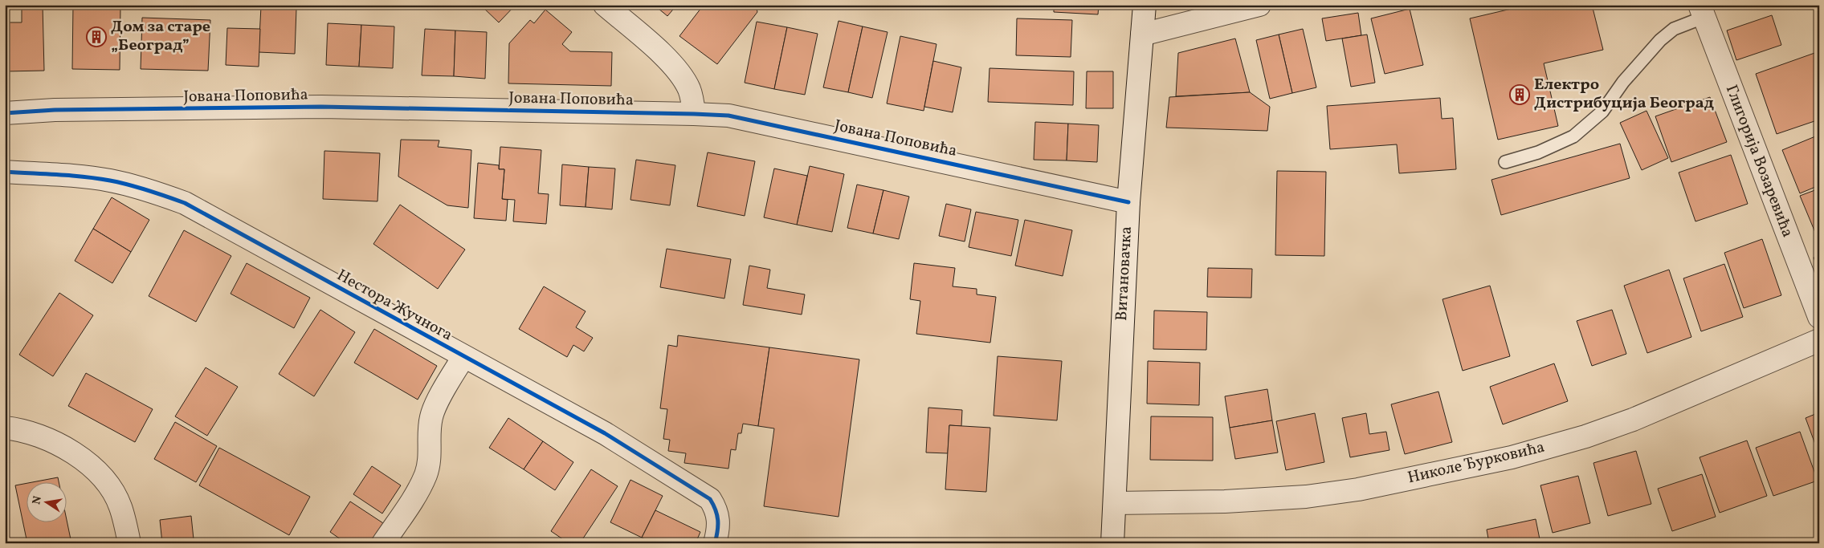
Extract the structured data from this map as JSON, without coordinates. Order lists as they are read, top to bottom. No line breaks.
{"streets":{"street":["Јована Поповића","Глигорија Возаревића","Витановачка","Нестора Жучнога","Николе Ђурковића"]},"crossings":[["Јована Поповића","Витановачка"],["Витановачка","Николе Ђурковића"]],"places":{"building":["Дом за старе „Београд”","Електро Дистрибуција Београд"]},"north":"left"}
